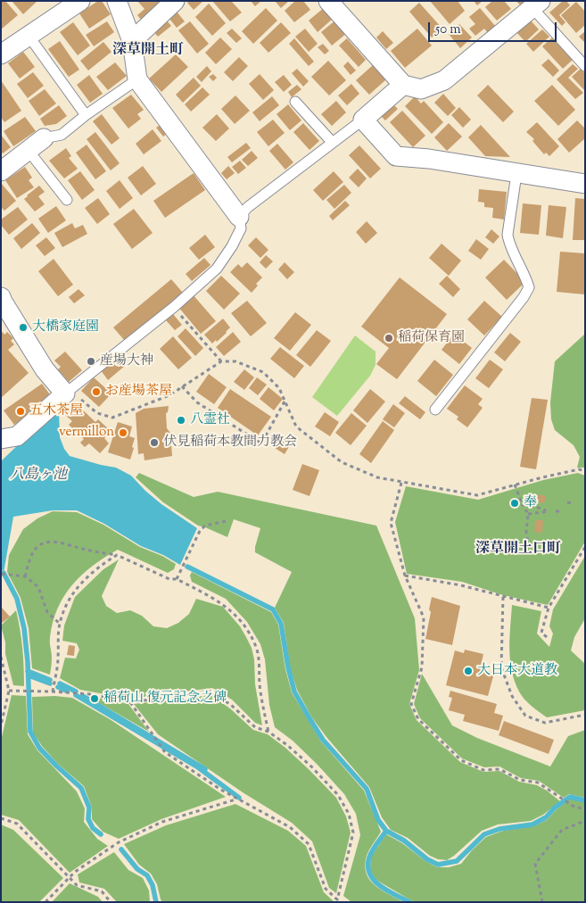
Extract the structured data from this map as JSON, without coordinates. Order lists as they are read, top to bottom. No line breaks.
{"districts":["深草開土町","深草開土口町"],"water":["八島ヶ池"],"places":["大橋家庭園","稲荷保育園","産場大神","お産場茶屋","五木茶屋","八霊社","vermillon","伏見稲荷本教間力教会","奉","大日本大道教","稲荷山 復元記念之碑"],"scale_bar":"50 m"}
